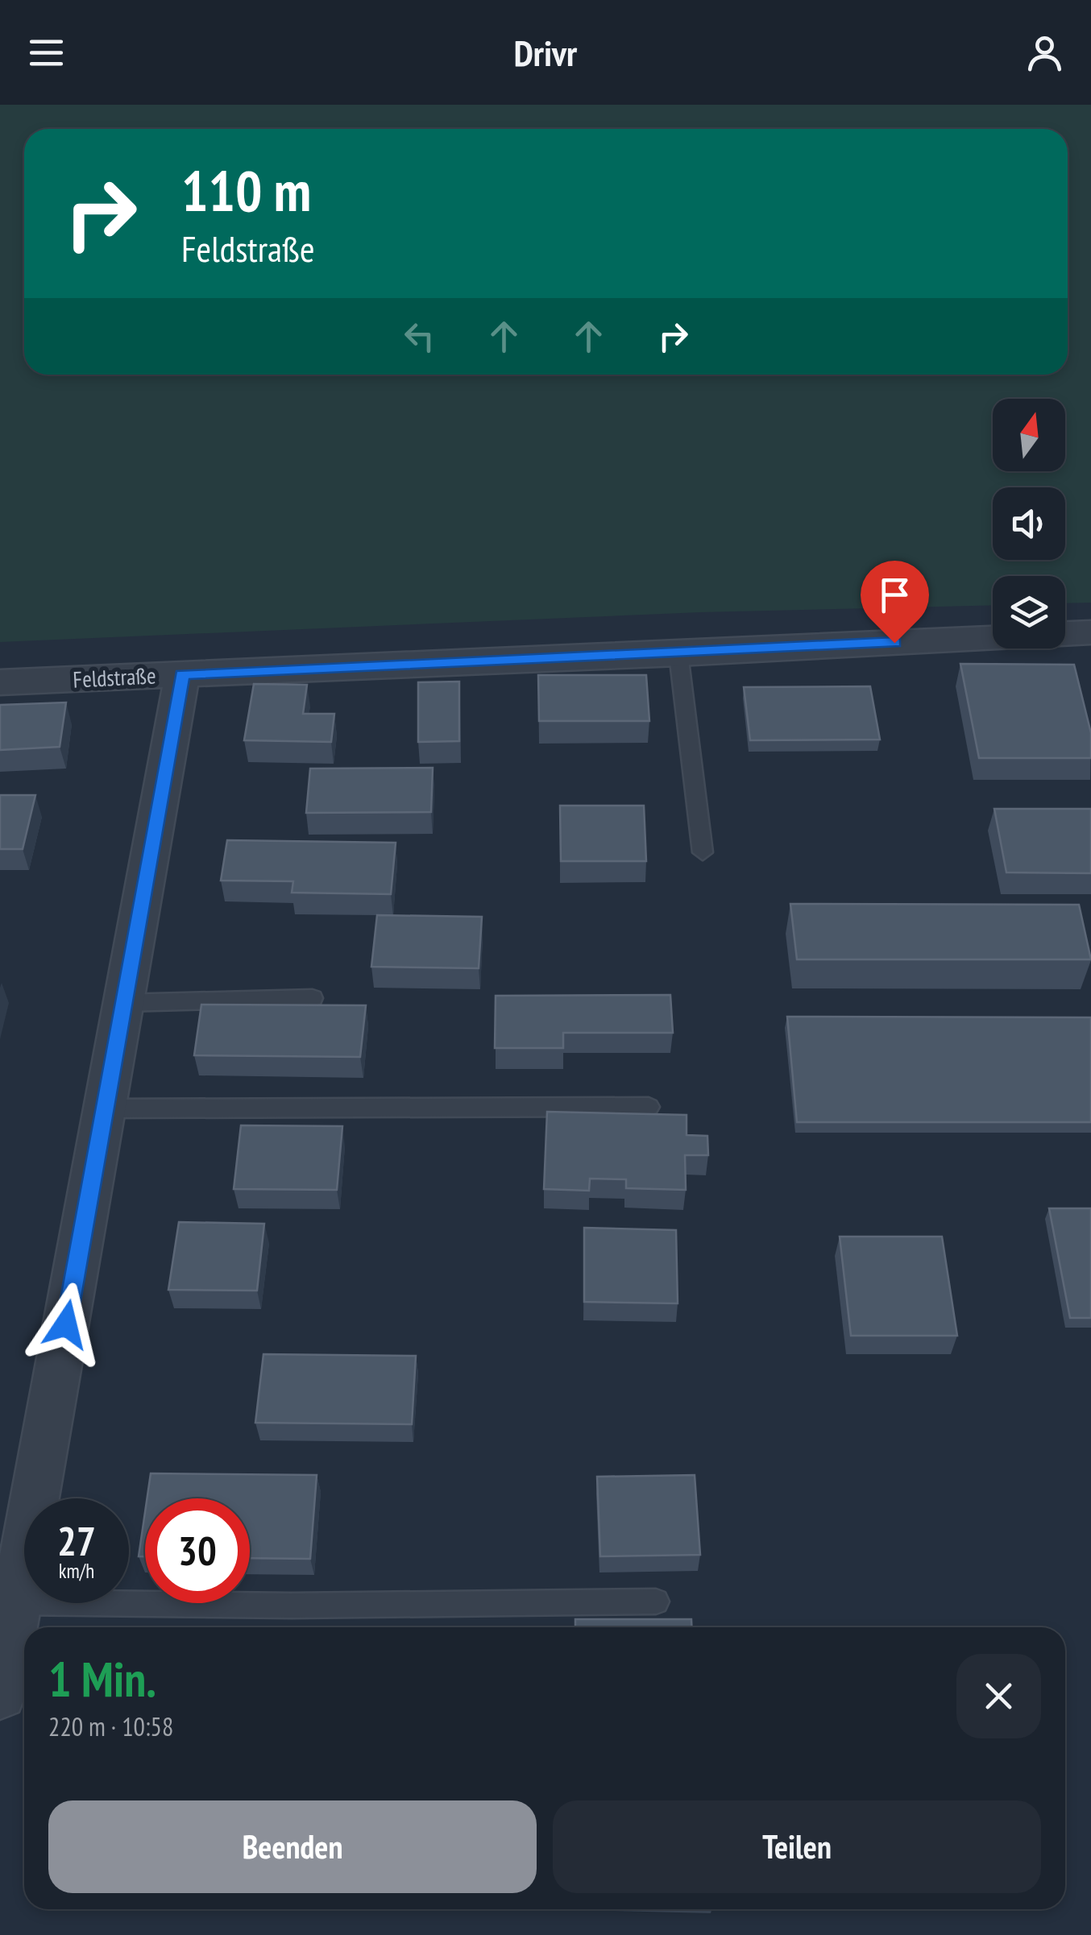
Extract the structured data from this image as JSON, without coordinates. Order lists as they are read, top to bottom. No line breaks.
{"streets":{"street":["Feldstraße"]},"north":"top","page":{"header":"Drivr","turn":["110 m","Feldstraße"],"speed":"27 km/h","limit":"30","heading":["1 Min.","220 m · 10:58"],"buttons":["Beenden","Teilen"]}}
